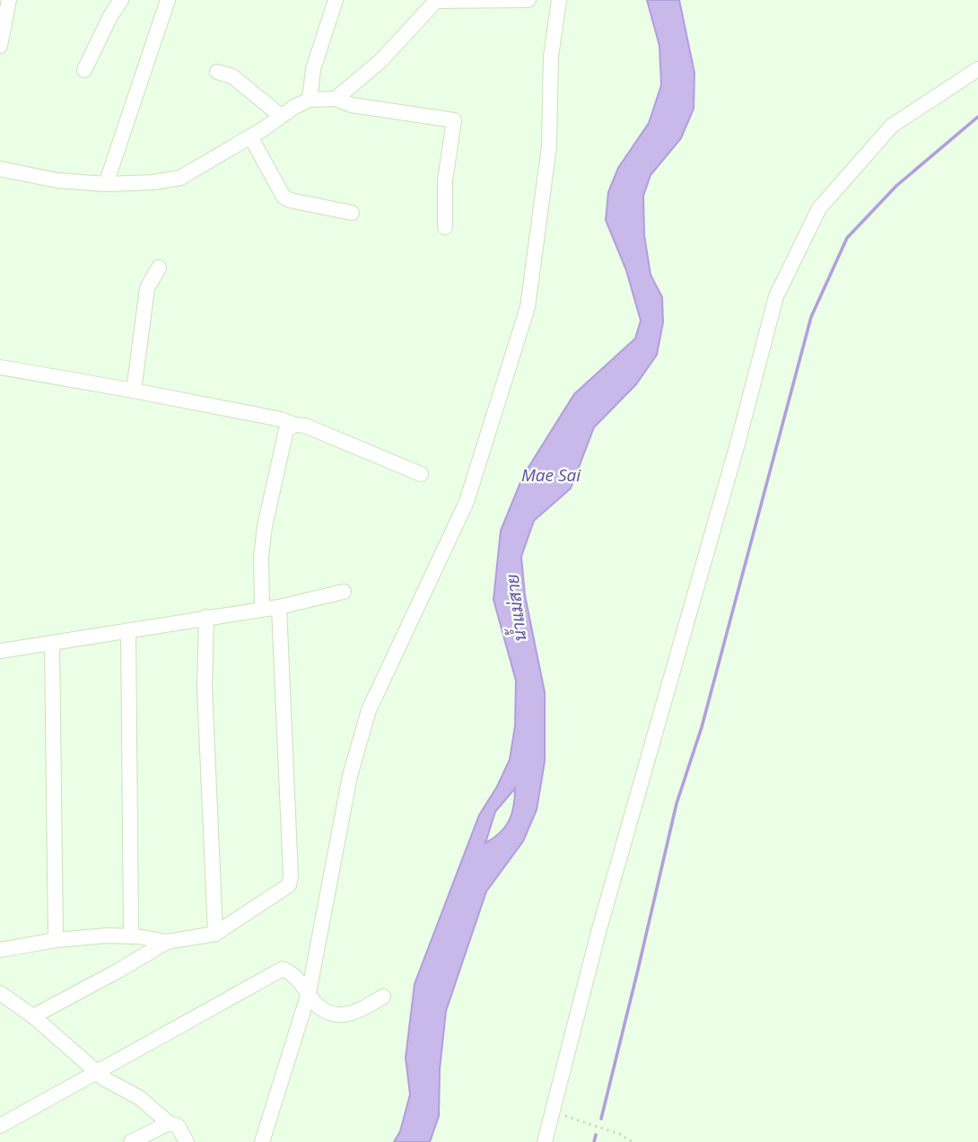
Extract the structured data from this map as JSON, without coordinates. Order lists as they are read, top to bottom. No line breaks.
{"water":["Mae Sai","น้ำแม่สาย"]}
